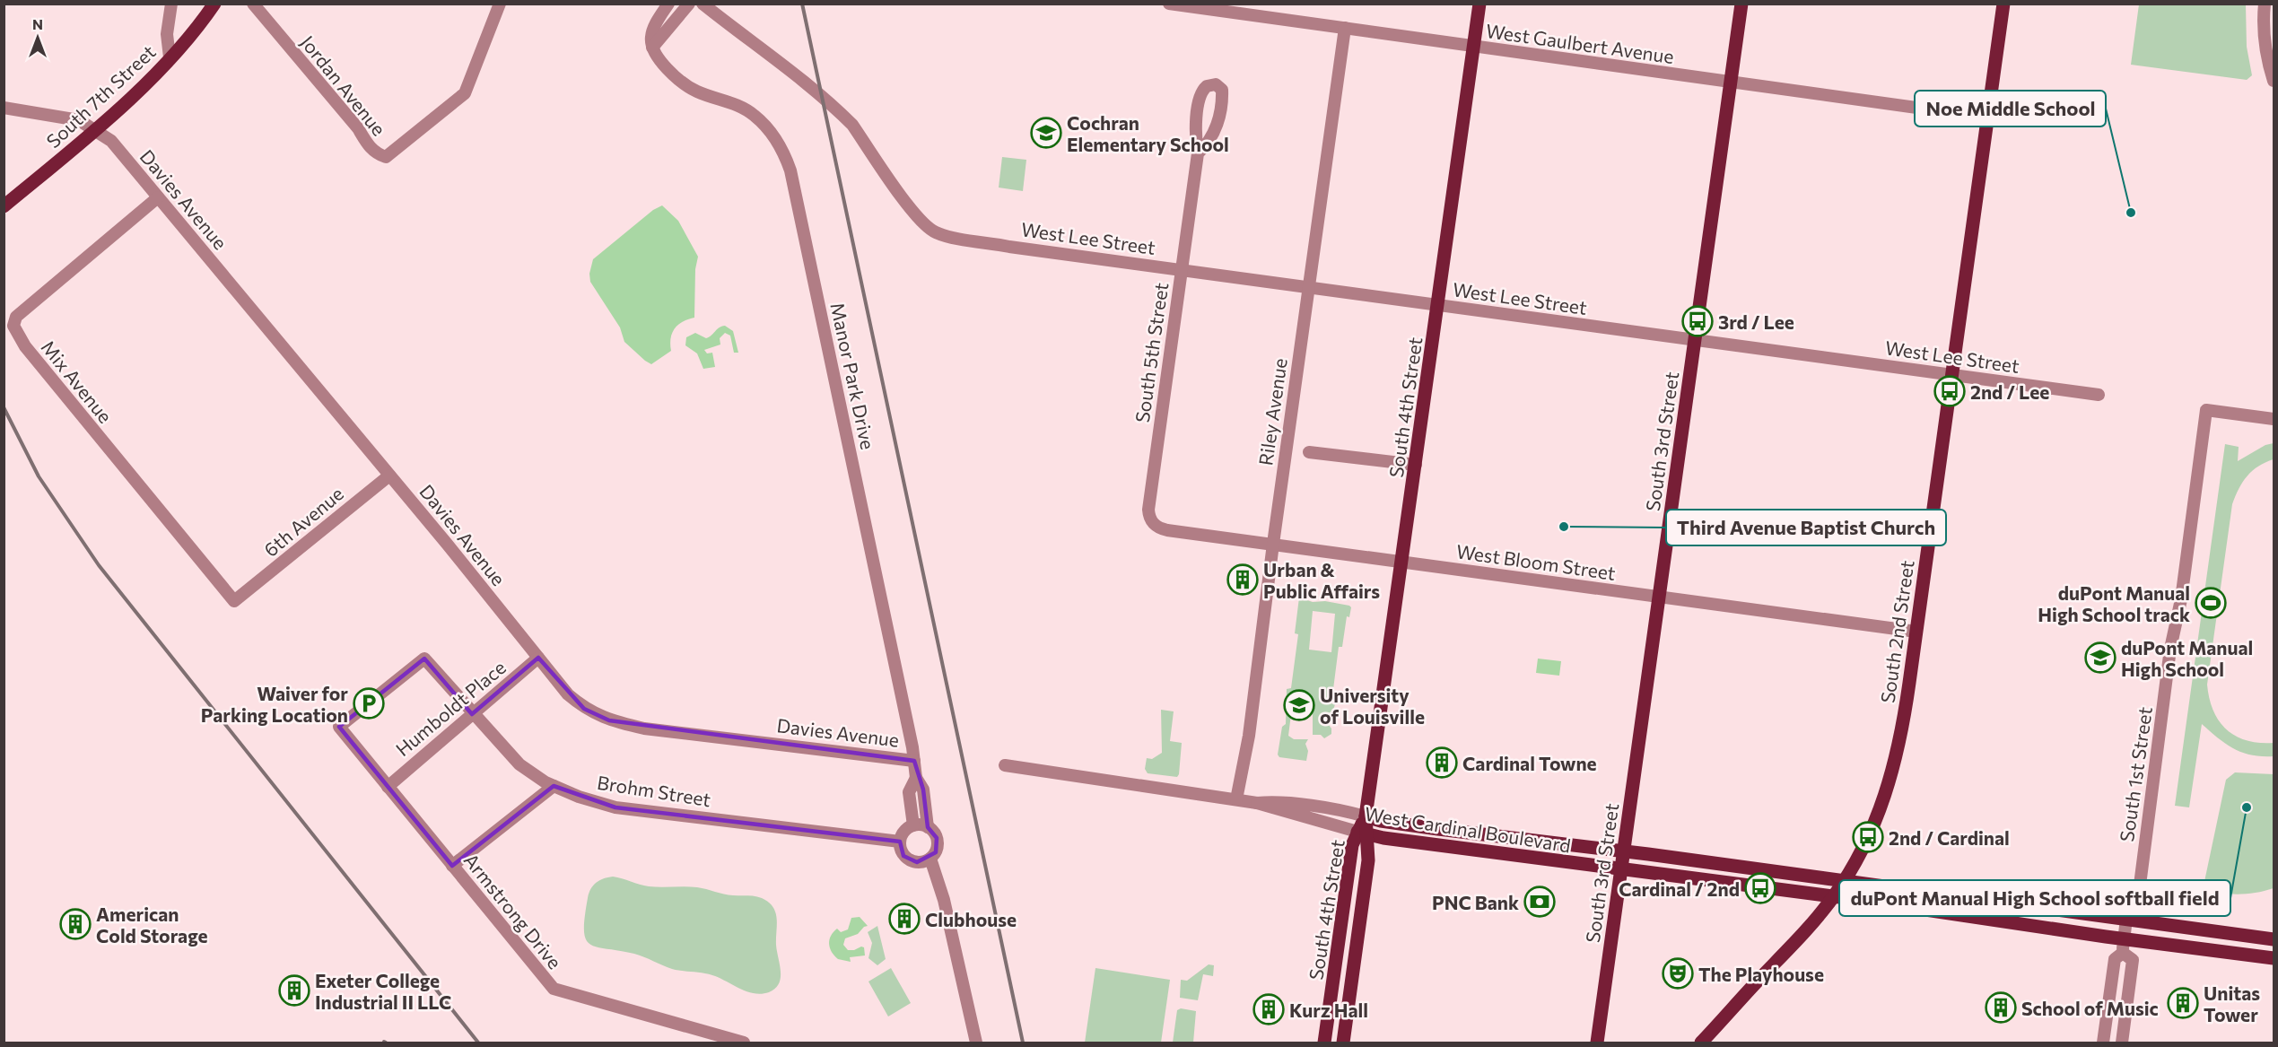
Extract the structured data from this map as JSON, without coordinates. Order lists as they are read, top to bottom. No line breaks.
{"streets":{"main road":["South 7th Street","South 4th Street","South 3rd Street","South 2nd Street","West Cardinal Boulevard"],"street":["West Gaulbert Avenue","Jordan Avenue","Davies Avenue","West Lee Street","South 5th Street","Manor Park Drive","Mix Avenue","Riley Avenue","6th Avenue","West Bloom Street","Humboldt Place","South 1st Street","Brohm Street","Armstrong Drive"]},"crossings":[["West Gaulbert Avenue","South 4th Street"],["West Gaulbert Avenue","Riley Avenue"],["West Gaulbert Avenue","South 3rd Street"],["West Gaulbert Avenue","South 2nd Street"],["South 7th Street","Davies Avenue"],["Davies Avenue","Manor Park Drive"],["Davies Avenue","Mix Avenue"],["Davies Avenue","6th Avenue"],["Davies Avenue","Humboldt Place"],["West Lee Street","South 5th Street"],["West Lee Street","South 4th Street"],["West Lee Street","Riley Avenue"],["West Lee Street","South 3rd Street"],["West Lee Street","South 2nd Street"],["South 5th Street","West Bloom Street"],["Manor Park Drive","Brohm Street"],["Mix Avenue","6th Avenue"],["South 4th Street","West Bloom Street"],["South 4th Street","West Cardinal Boulevard"],["Riley Avenue","West Bloom Street"],["Riley Avenue","West Cardinal Boulevard"],["South 3rd Street","West Bloom Street"],["South 3rd Street","West Cardinal Boulevard"],["West Bloom Street","South 2nd Street"],["South 2nd Street","West Cardinal Boulevard"],["Humboldt Place","Brohm Street"],["Humboldt Place","Armstrong Drive"],["South 1st Street","West Cardinal Boulevard"],["Brohm Street","Armstrong Drive"]],"places":{"school or university":["Cochran Elementary School","duPont Manual High School","University of Louisville"],"other":["Noe Middle School","Third Avenue Baptist Church","duPont Manual High School softball field"],"bus stop":["3rd / Lee","2nd / Lee","2nd / Cardinal","Cardinal / 2nd"],"building":["Urban & Public Affairs","Cardinal Towne","Clubhouse","American Cold Storage","Exeter College Industrial II LLC","Unitas Tower","School of Music","Kurz Hall"],"sports":["duPont Manual High School track"],"parking":["Waiver for Parking Location"],"bank":["PNC Bank"],"theatre":["The Playhouse"]},"north":"top"}
